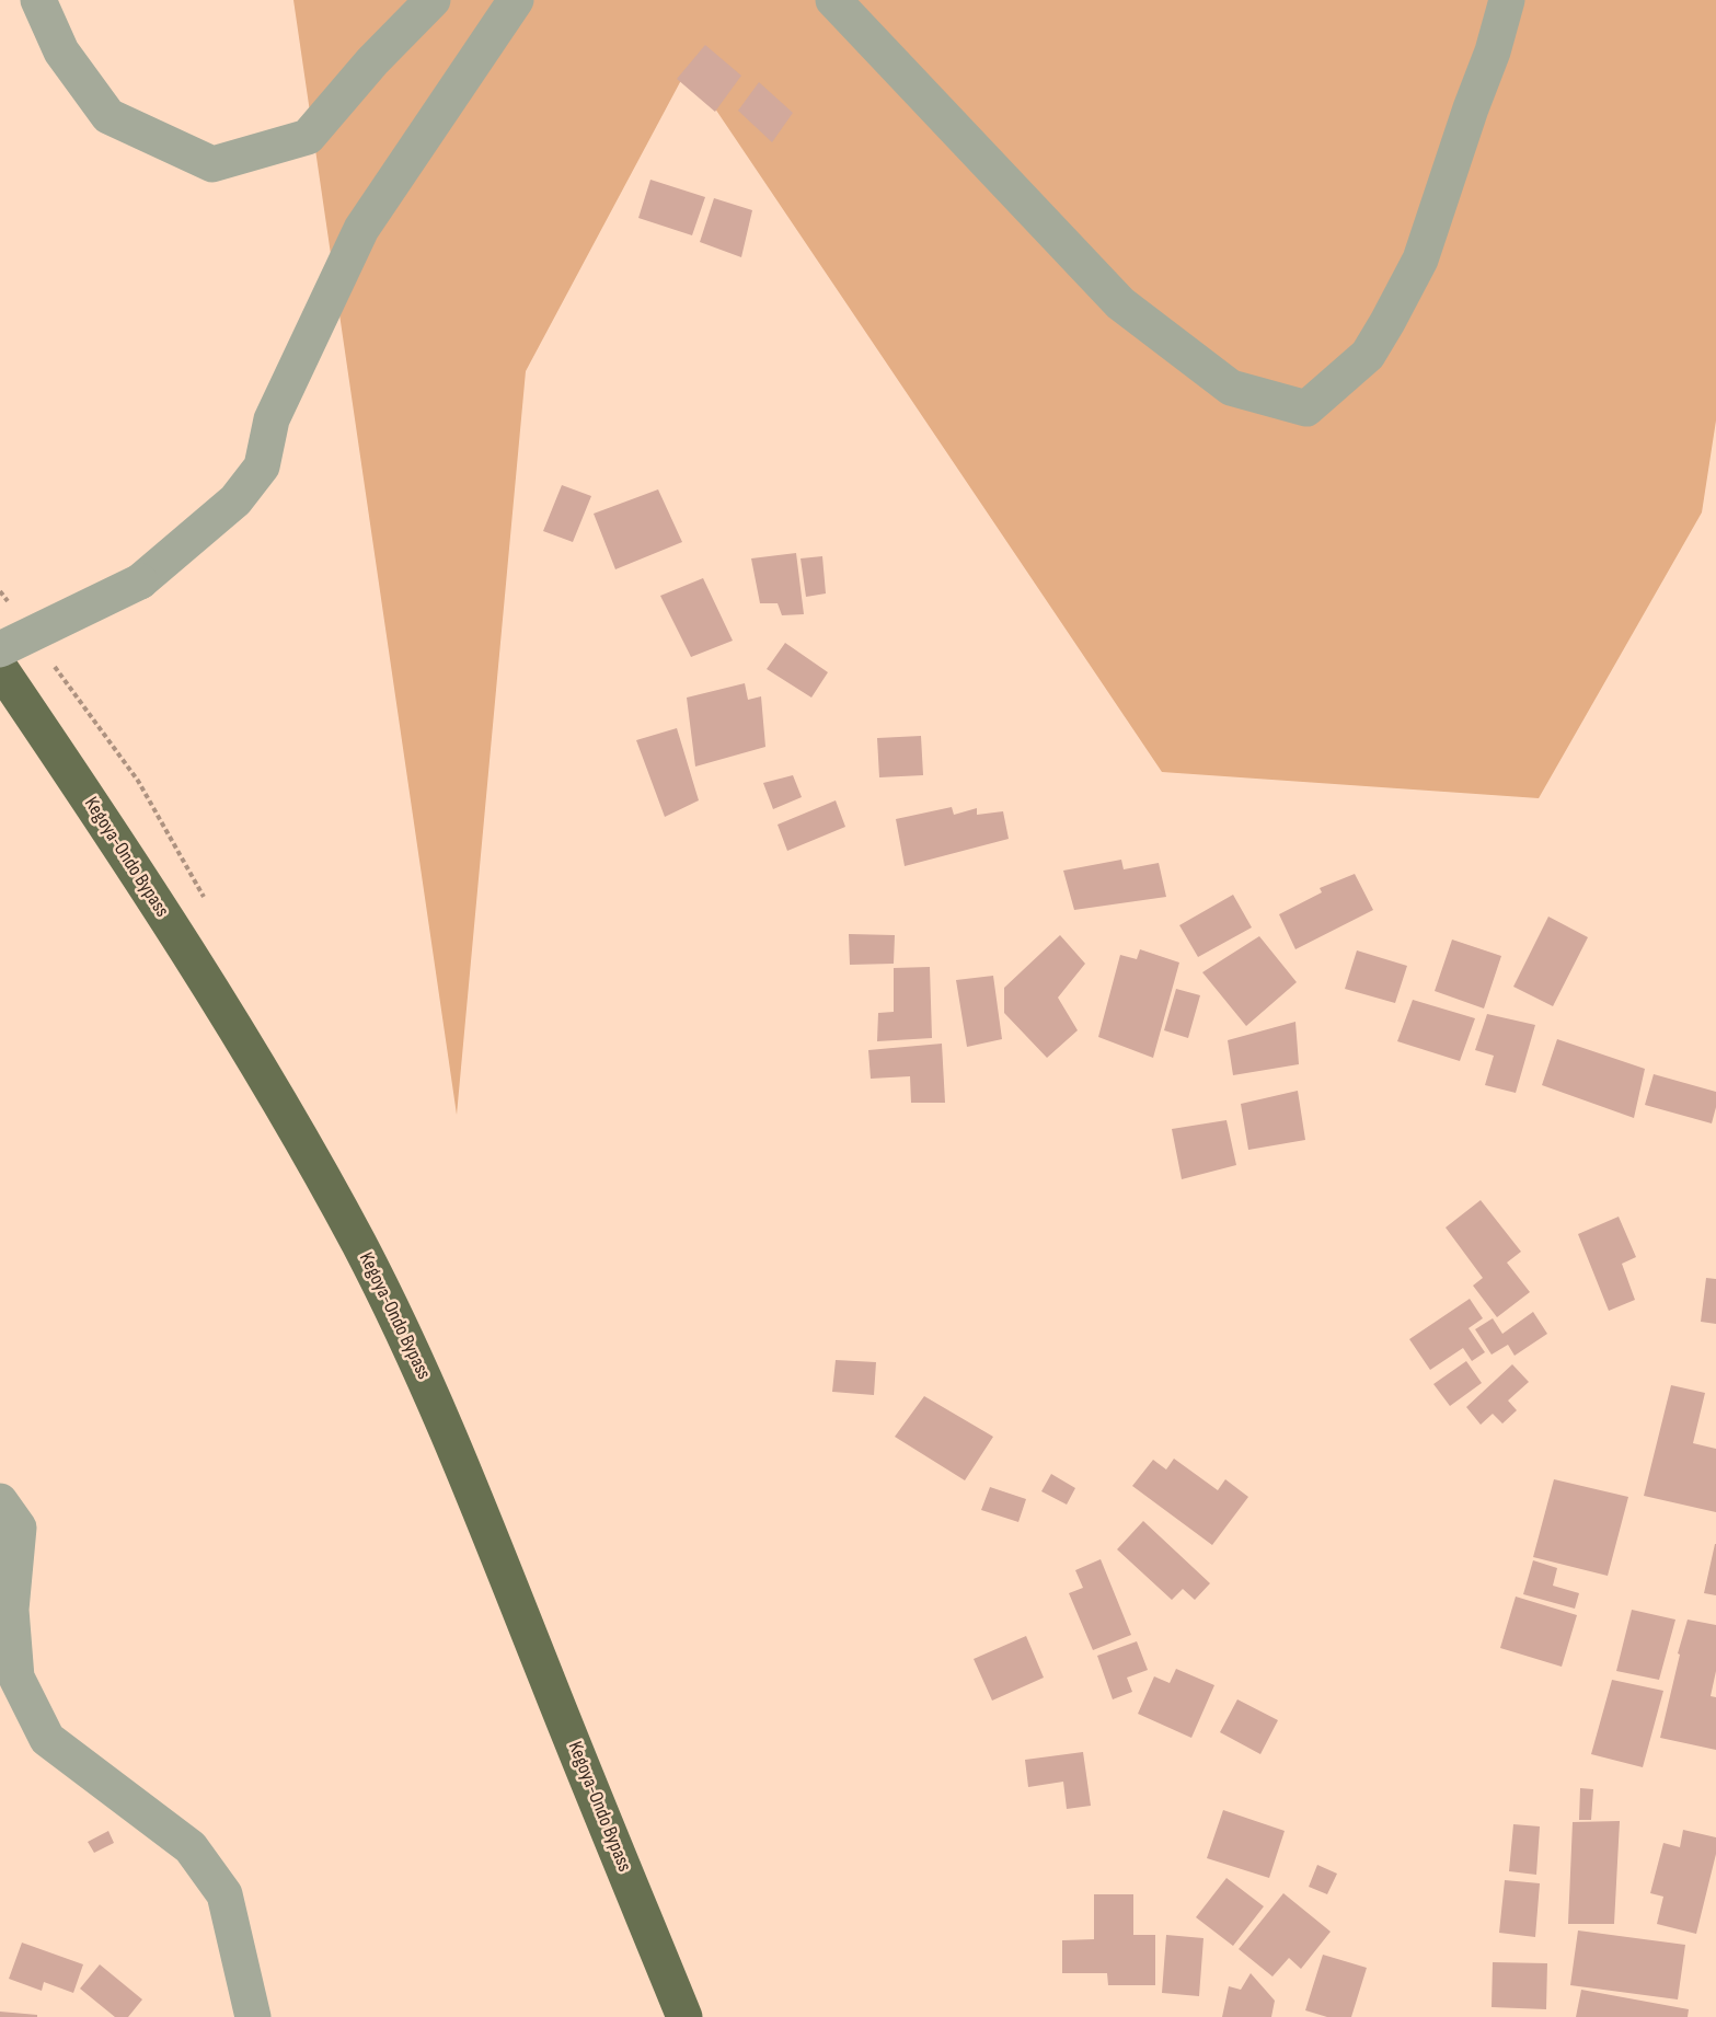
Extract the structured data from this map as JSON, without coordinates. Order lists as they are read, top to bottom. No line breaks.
{"streets":{"highway":["Kegoya-Ondo Bypass"]}}
